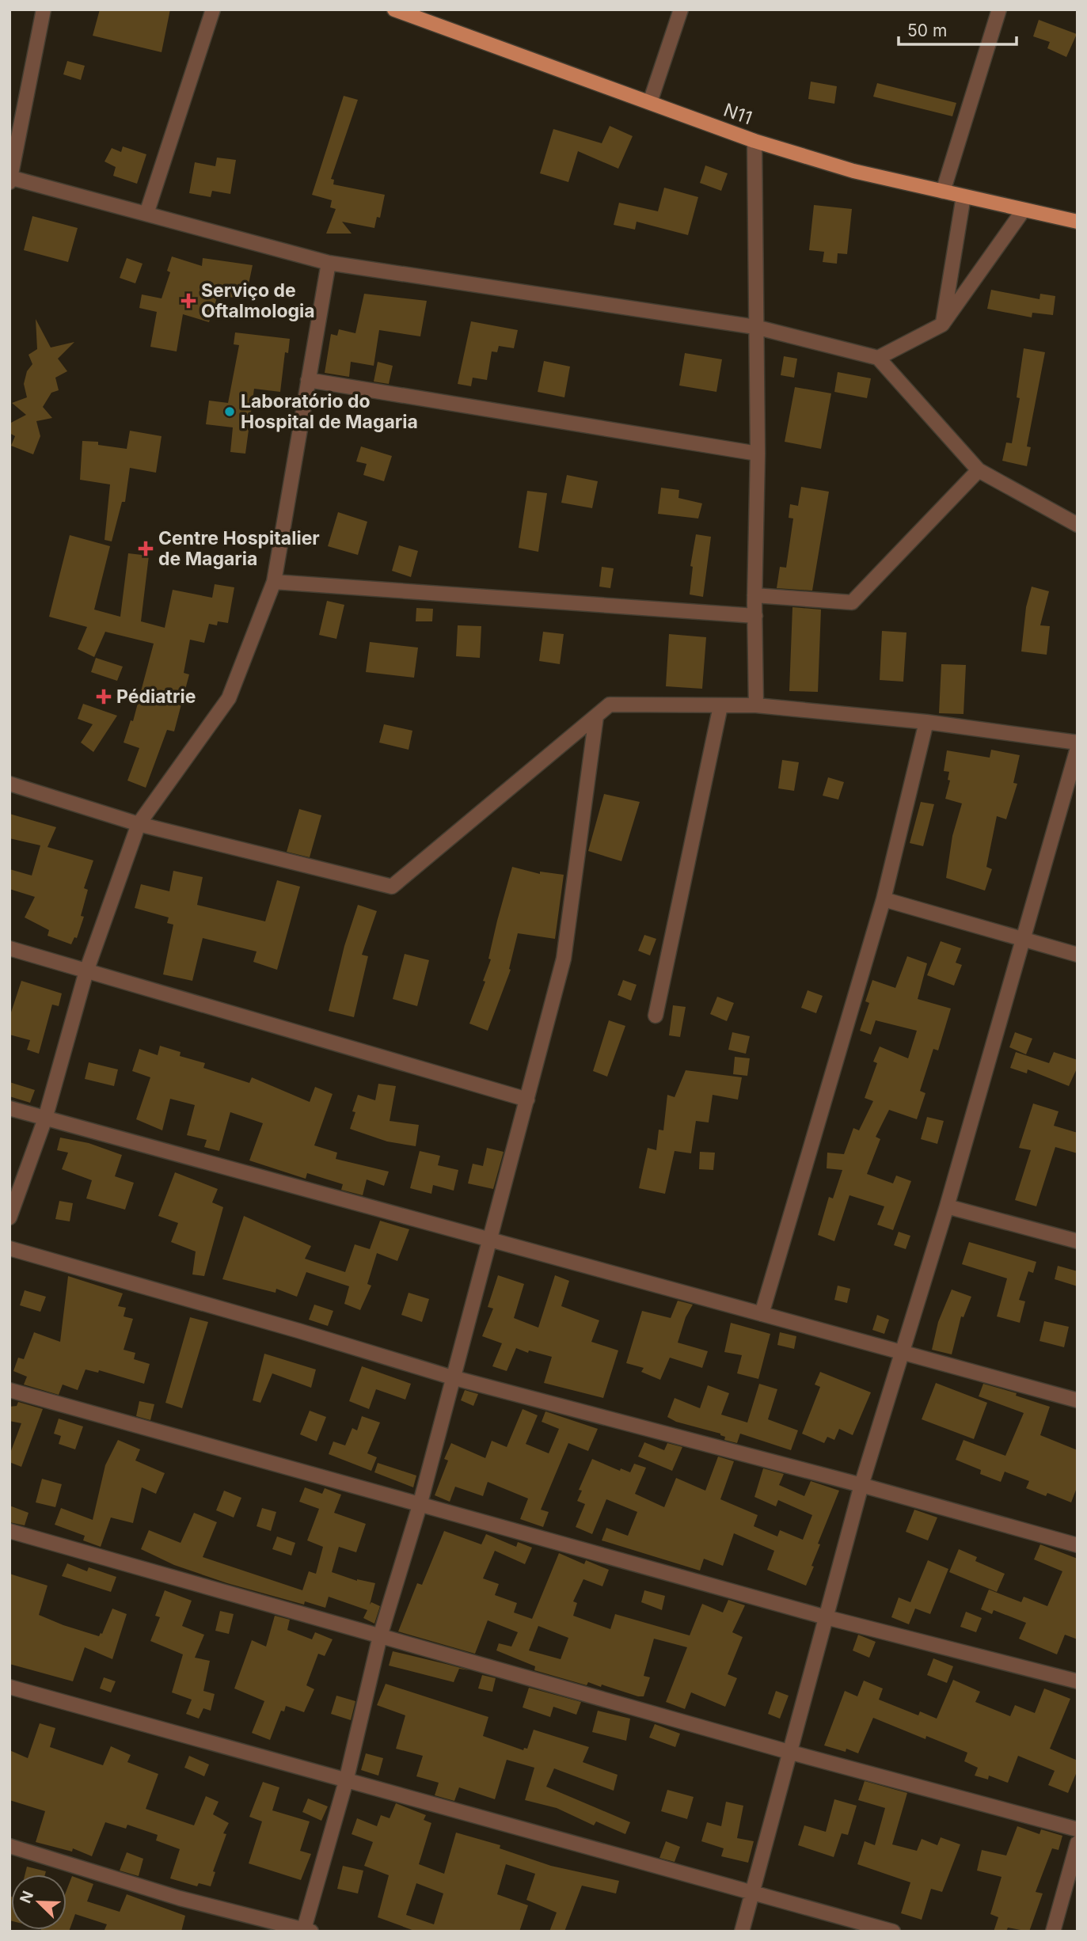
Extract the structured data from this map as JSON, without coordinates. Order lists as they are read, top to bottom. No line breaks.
{"streets":{"main road":["N11"]},"places":{"health":["Serviço de Oftalmologia","Centre Hospitalier de Magaria","Pédiatrie"],"other":["Laboratório do Hospital de Magaria"]},"scale_bar":"50 m","north":"top left"}
